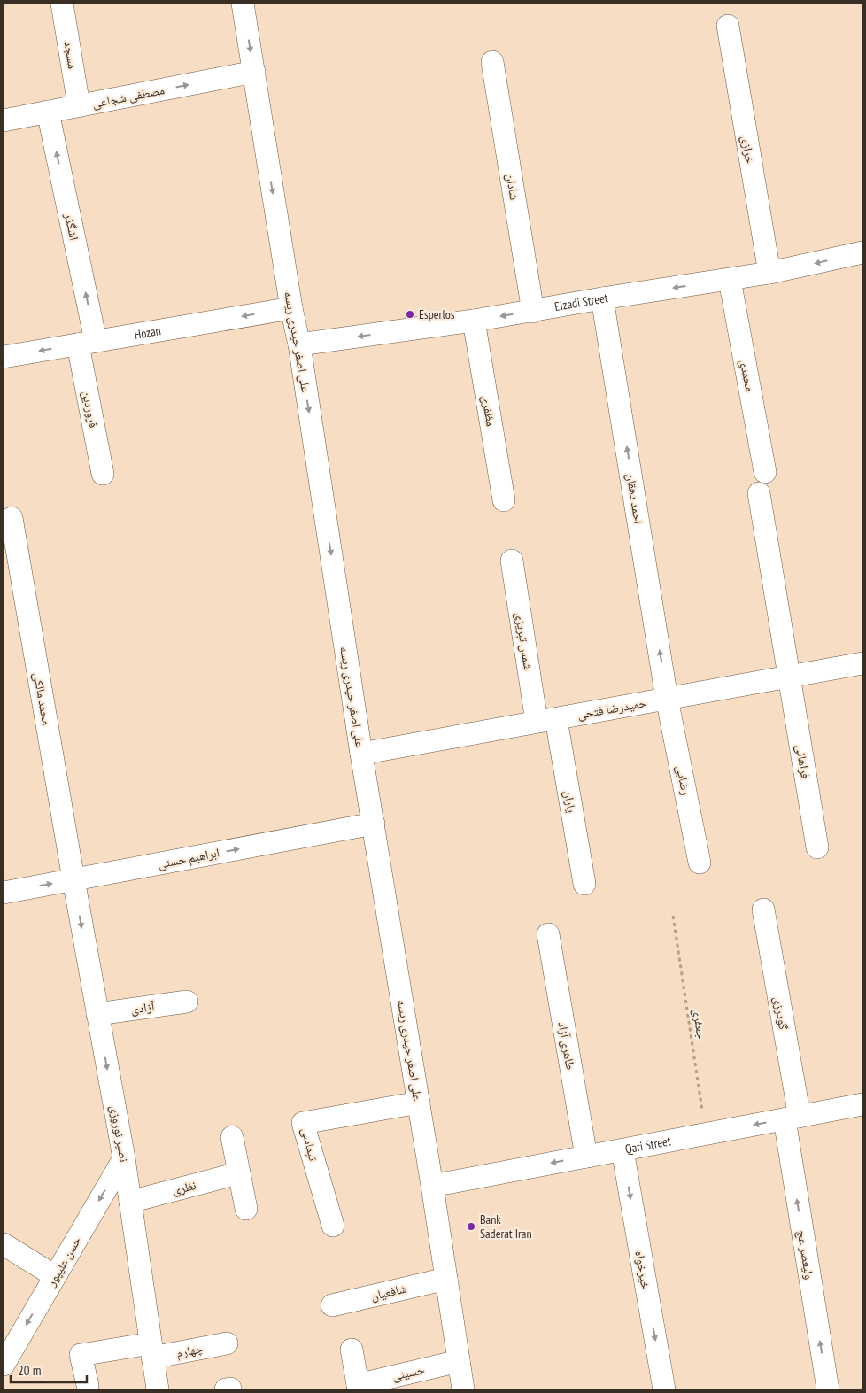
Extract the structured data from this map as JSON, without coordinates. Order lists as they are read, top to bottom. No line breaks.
{"streets":{"street":["مسجد","مصطفی شجاعی","خرازی","شادان","اشگذر","Eizadi Street","Hozan","علی اصغر حیدری ریسه","محمدی","فروردین","مظفری","احمد دهقان","شمس تبریزی","محمد مالکی","حمیدرضا فتحی","فراهانی","رضایی","یاران","ابراهیم حسنی","آزادی","گودرزی","طاهری آزاد","نصیر نوروزی","تیماسی","Qari Street","نظری","ولیعصر عج","حسن علیپور","خیرخواه","شافعیان","چهارم","حسینی"],"path":["جعفری"]},"crossings":[["مسجد","مصطفی شجاعی"],["مصطفی شجاعی","اشگذر"],["مصطفی شجاعی","علی اصغر حیدری ریسه"],["خرازی","Eizadi Street"],["شادان","Eizadi Street"],["اشگذر","Hozan"],["اشگذر","فروردین"],["Eizadi Street","علی اصغر حیدری ریسه"],["Eizadi Street","محمدی"],["Eizadi Street","مظفری"],["Eizadi Street","احمد دهقان"],["Hozan","علی اصغر حیدری ریسه"],["Hozan","فروردین"],["علی اصغر حیدری ریسه","حمیدرضا فتحی"],["علی اصغر حیدری ریسه","ابراهیم حسنی"],["علی اصغر حیدری ریسه","تیماسی"],["علی اصغر حیدری ریسه","Qari Street"],["علی اصغر حیدری ریسه","شافعیان"],["علی اصغر حیدری ریسه","حسینی"],["احمد دهقان","حمیدرضا فتحی"],["احمد دهقان","رضایی"],["شمس تبریزی","حمیدرضا فتحی"],["شمس تبریزی","یاران"],["محمد مالکی","ابراهیم حسنی"],["محمد مالکی","نصیر نوروزی"],["حمیدرضا فتحی","فراهانی"],["حمیدرضا فتحی","رضایی"],["حمیدرضا فتحی","یاران"],["ابراهیم حسنی","نصیر نوروزی"],["آزادی","نصیر نوروزی"],["گودرزی","Qari Street"],["گودرزی","ولیعصر عج"],["جعفری","Qari Street"],["طاهری آزاد","Qari Street"],["نصیر نوروزی","نظری"],["نصیر نوروزی","حسن علیپور"],["نصیر نوروزی","چهارم"],["Qari Street","ولیعصر عج"],["Qari Street","خیرخواه"]],"one_way":["مصطفی شجاعی","اشگذر","Eizadi Street","Hozan","علی اصغر حیدری ریسه","ابراهیم حسنی","نصیر نوروزی","Qari Street","ولیعصر عج","حسن علیپور","خیرخواه"],"places":["Esperlos","Bank Saderat Iran"],"scale_bar":"20 m"}
